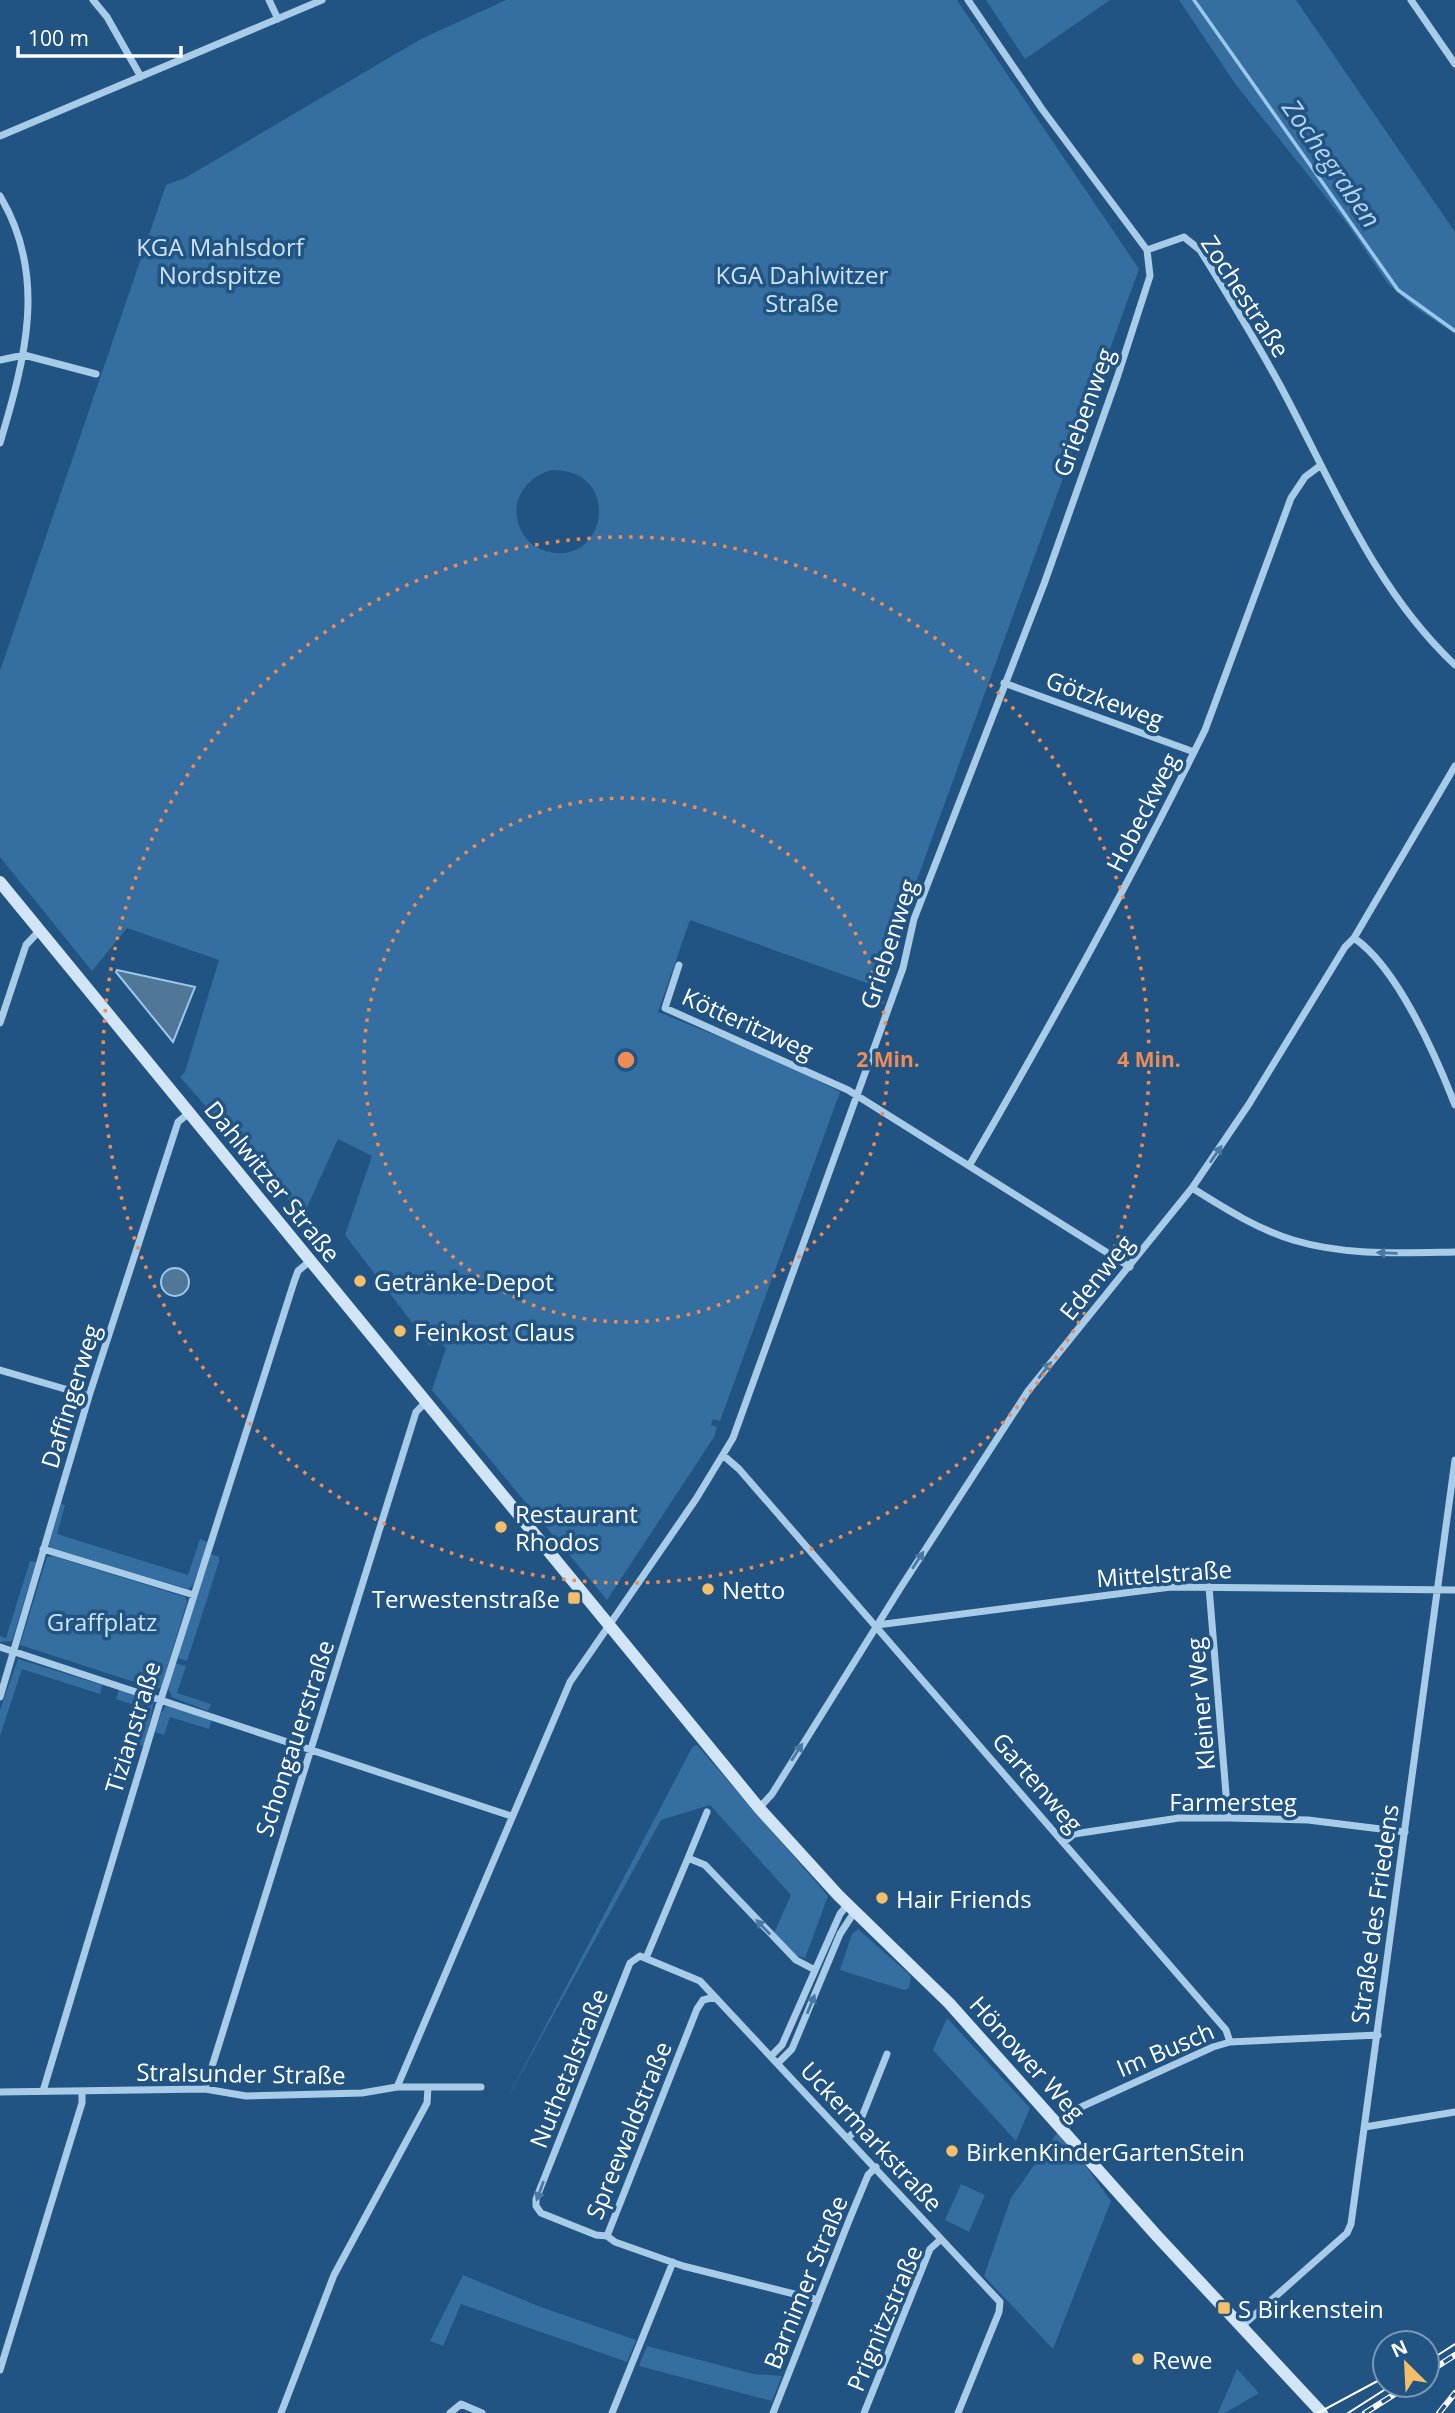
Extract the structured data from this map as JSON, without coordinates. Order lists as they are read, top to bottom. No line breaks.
{"streets":{"main road":["Dahlwitzer Straße","Hönower Weg"],"street":["Zochestraße","Griebenweg","Götzkeweg","Hobeckweg","Kötteritzweg","Edenweg","Daffingerweg","Mittelstraße","Kleiner Weg","Tizianstraße","Schongauerstraße","Gartenweg","Farmersteg","Straße des Friedens","Im Busch","Nuthetalstraße","Stralsunder Straße","Spreewaldstraße","Uckermarkstraße","Barnimer Straße","Prignitzstraße"]},"crossings":[["Zochestraße","Griebenweg"],["Zochestraße","Hobeckweg"],["Griebenweg","Götzkeweg"],["Griebenweg","Kötteritzweg"],["Griebenweg","Dahlwitzer Straße"],["Griebenweg","Gartenweg"],["Götzkeweg","Hobeckweg"],["Hobeckweg","Kötteritzweg"],["Kötteritzweg","Edenweg"],["Dahlwitzer Straße","Daffingerweg"],["Dahlwitzer Straße","Tizianstraße"],["Dahlwitzer Straße","Schongauerstraße"],["Dahlwitzer Straße","Hönower Weg"],["Edenweg","Mittelstraße"],["Edenweg","Gartenweg"],["Edenweg","Hönower Weg"],["Mittelstraße","Kleiner Weg"],["Mittelstraße","Gartenweg"],["Mittelstraße","Straße des Friedens"],["Kleiner Weg","Farmersteg"],["Tizianstraße","Stralsunder Straße"],["Schongauerstraße","Stralsunder Straße"],["Gartenweg","Farmersteg"],["Gartenweg","Im Busch"],["Farmersteg","Straße des Friedens"],["Straße des Friedens","Im Busch"],["Straße des Friedens","Hönower Weg"],["Im Busch","Hönower Weg"],["Nuthetalstraße","Spreewaldstraße"],["Spreewaldstraße","Uckermarkstraße"],["Spreewaldstraße","Barnimer Straße"],["Uckermarkstraße","Barnimer Straße"],["Uckermarkstraße","Prignitzstraße"]],"one_way":["Edenweg"],"water":["Zochegraben"],"parks":["KGA Mahlsdorf Nordspitze","KGA Dahlwitzer Straße","Graffplatz"],"places":{"other":["Getränke-Depot","Feinkost Claus","Restaurant Rhodos","Netto","Hair Friends","BirkenKinderGartenStein","Rewe"],"transit":["Terwestenstraße","S Birkenstein"]},"scale_bar":"100 m","north":"top left","rings":["2 Min.","4 Min."]}
